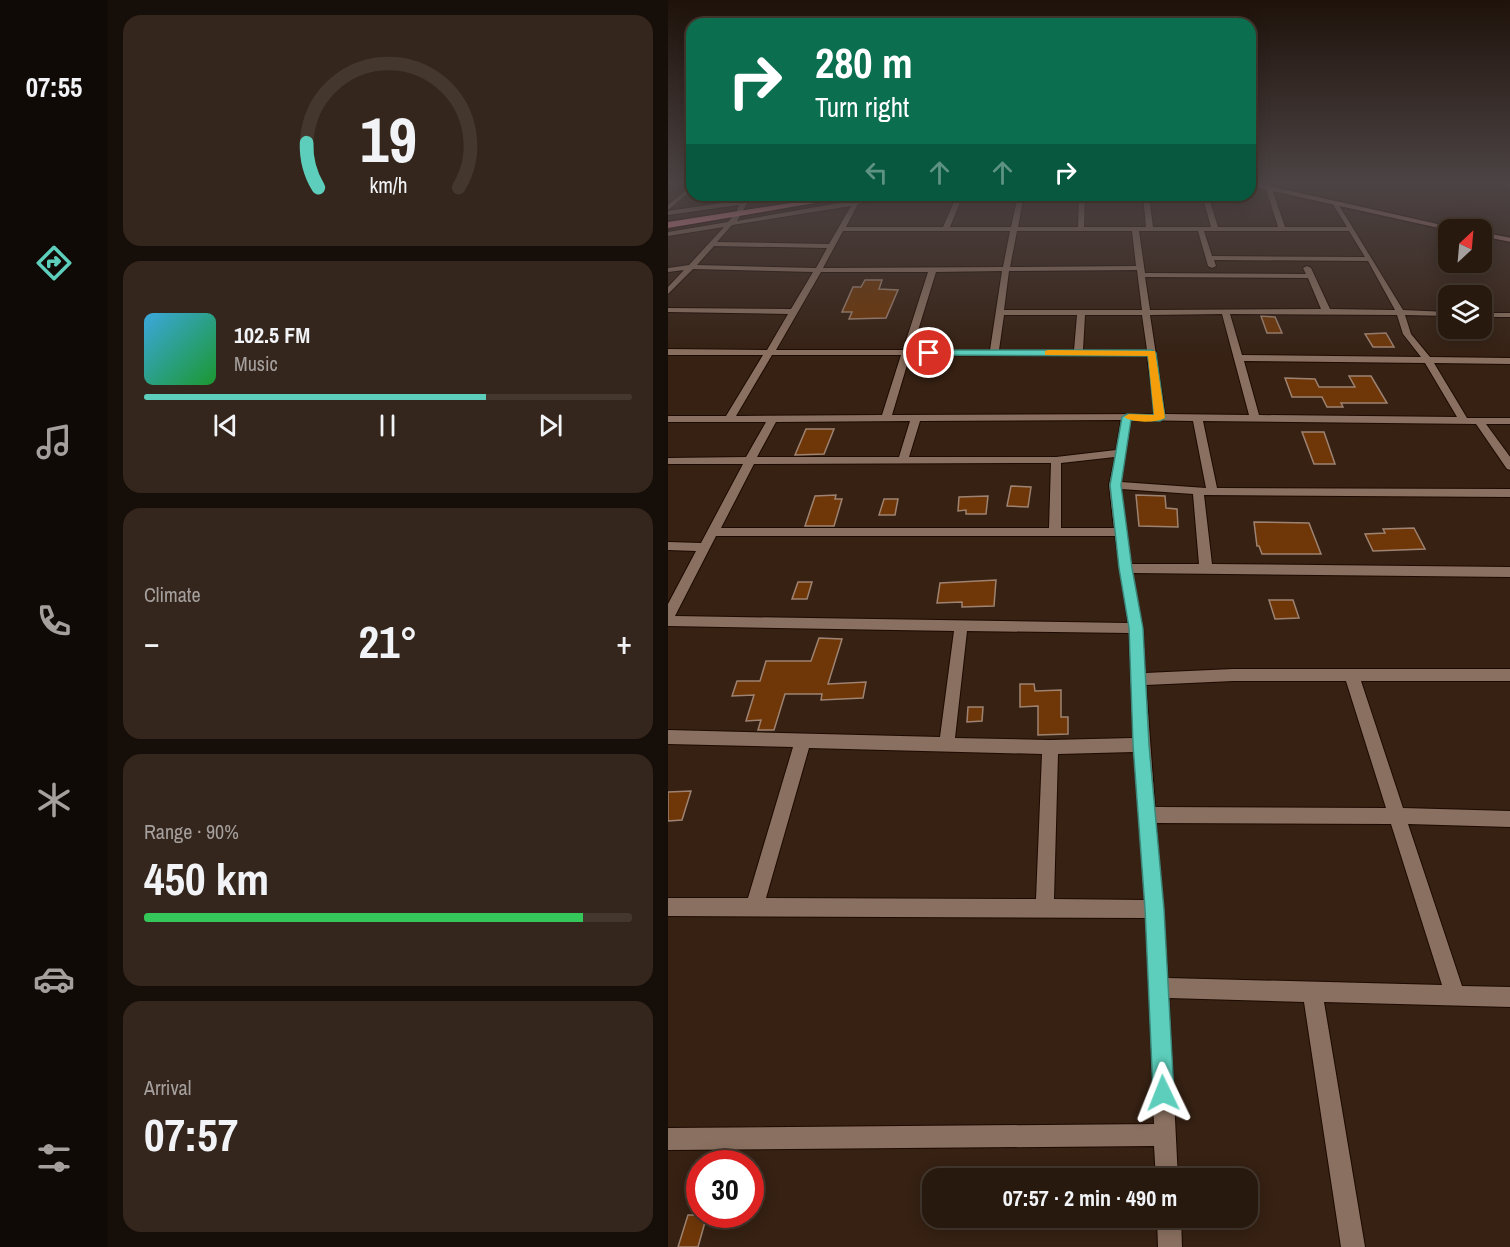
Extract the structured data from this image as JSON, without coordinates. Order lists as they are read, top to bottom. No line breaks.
{"north":"top right","page":{"tabs":"07:55","turn":["280 m","Turn right"],"song":["102.5 FM","Music"],"tile":["Climate",["Range · 90%","450 km"],["Arrival","07:57"]],"heat":["−","21°","+"],"limit":"30","trip":"07:57 · 2 min · 490 m","gauge":["19","km/h"]}}
